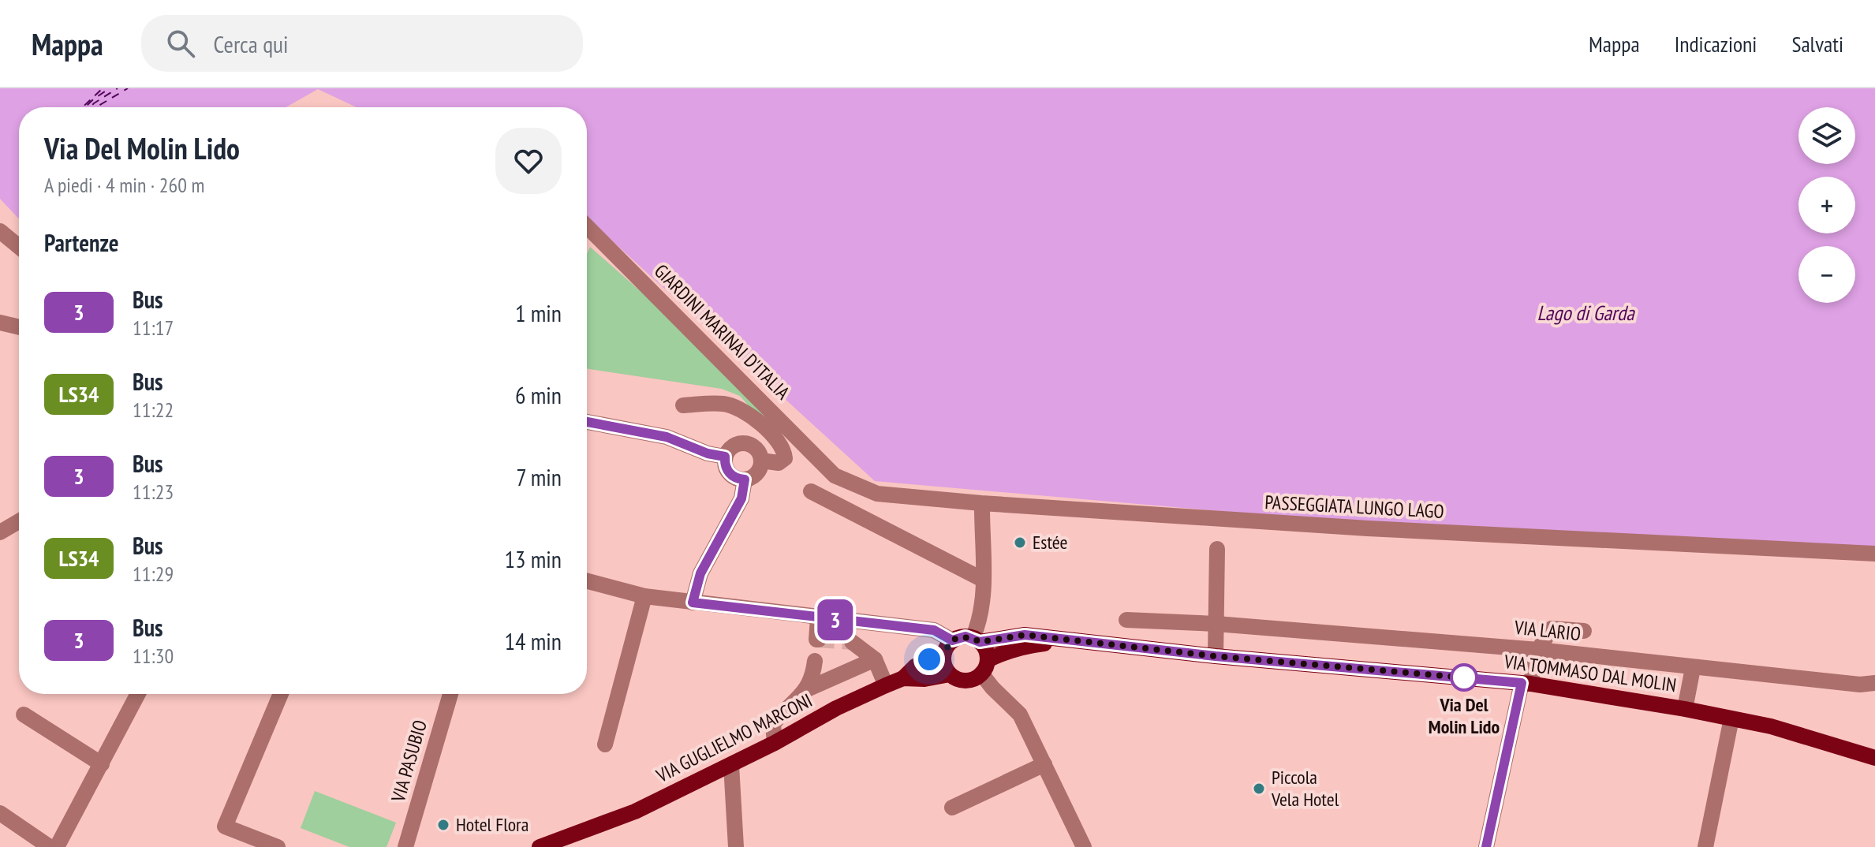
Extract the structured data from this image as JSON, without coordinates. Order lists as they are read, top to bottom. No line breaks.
{"streets":{"main road":["VIA TOMMASO DAL MOLIN","VIA GUGLIELMO MARCONI"],"street":["GIARDINI MARINAI D'ITALIA","PASSEGGIATA LUNGO LAGO","VIA LARIO","VIA PASUBIO"]},"crossings":[["GIARDINI MARINAI D'ITALIA","PASSEGGIATA LUNGO LAGO"],["VIA TOMMASO DAL MOLIN","VIA GUGLIELMO MARCONI"]],"water":["Lago di Garda"],"places":["Estée","Via Del Molin Lido","Piccola Vela Hotel","Hotel Flora"],"lines":["bus line 3"],"page":{"header":"Mappa","search":"Cerca qui","nav":["Mappa","Indicazioni","Salvati"],"on_map":"3","map_buttons":["+","−"],"heading":[["Via Del Molin Lido","A piedi · 4 min · 260 m"],"Partenze"],"list":[{"mark":"3","name":"Bus","note":"11:17","value":"1 min"},{"mark":"LS34","name":"Bus","note":"11:22","value":"6 min"},{"mark":"3","name":"Bus","note":"11:23","value":"7 min"},{"mark":"LS34","name":"Bus","note":"11:29","value":"13 min"},{"mark":"3","name":"Bus","note":"11:30","value":"14 min"}]}}
